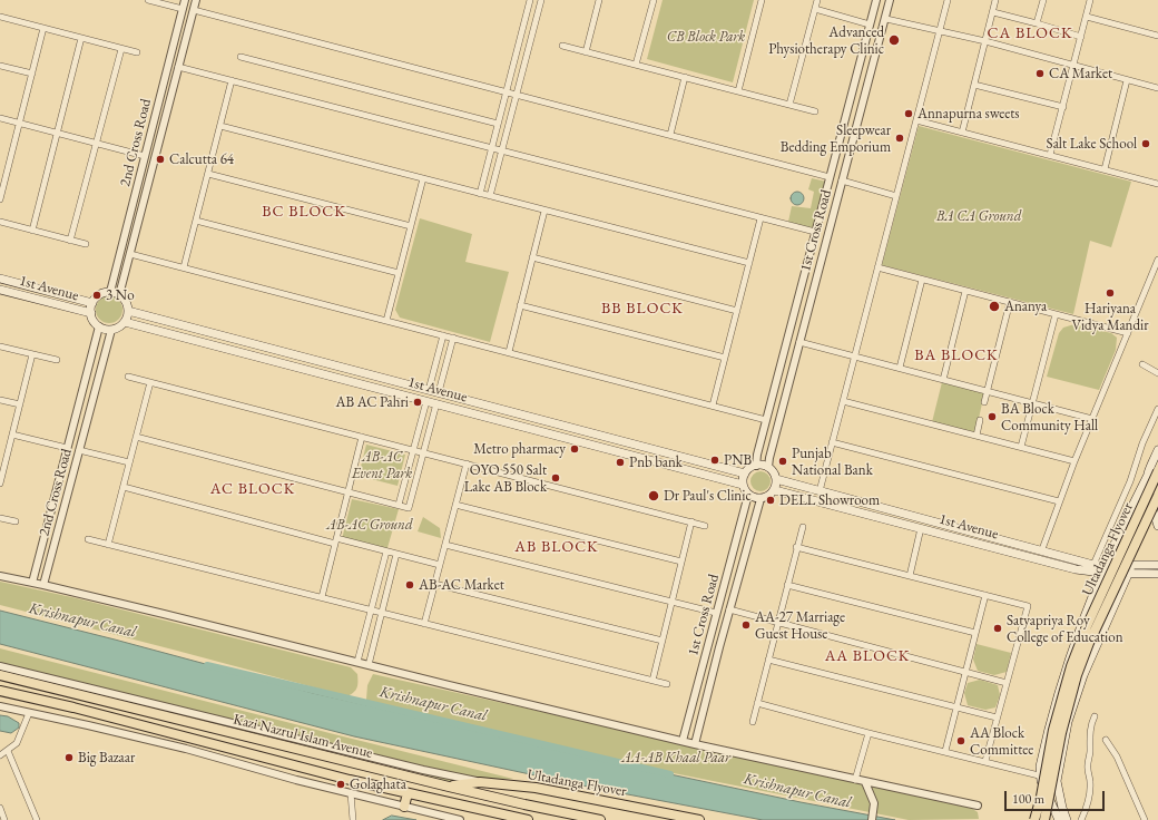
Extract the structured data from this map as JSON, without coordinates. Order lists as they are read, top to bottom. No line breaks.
{"streets":{"main road":["1st Avenue","Ultadanga Flyover","Kazi Nazrul Islam Avenue"],"street":["2nd Cross Road","1st Cross Road"]},"crossings":[["2nd Cross Road","1st Avenue"],["1st Cross Road","1st Avenue"],["Ultadanga Flyover","Kazi Nazrul Islam Avenue"]],"districts":["CA BLOCK","BC BLOCK","BB BLOCK","BA BLOCK","AC BLOCK","AB BLOCK","AA BLOCK"],"water":["Krishnapur Canal"],"parks":["CB Block Park","BA CA Ground","AB-AC Event Park","AB-AC Ground","AA-AB Khaal Paar"],"places":["Advanced Physiotherapy Clinic","CA Market","Annapurna sweets","Sleepwear Bedding Emporium","Salt Lake School","Calcutta 64","Hariyana Vidya Mandir","3 No","Ananya","AB AC Pahri","BA Block Community Hall","Metro pharmacy","PNB","Punjab National Bank","Pnb bank","OYO 550 Salt Lake AB Block","Dr Paul's Clinic","DELL Showroom","AB-AC Market","AA-27 Marriage Guest House","Satyapriya Roy College of Education","AA Block Committee","Big Bazaar","Golaghata"],"scale_bar":"100 m"}
